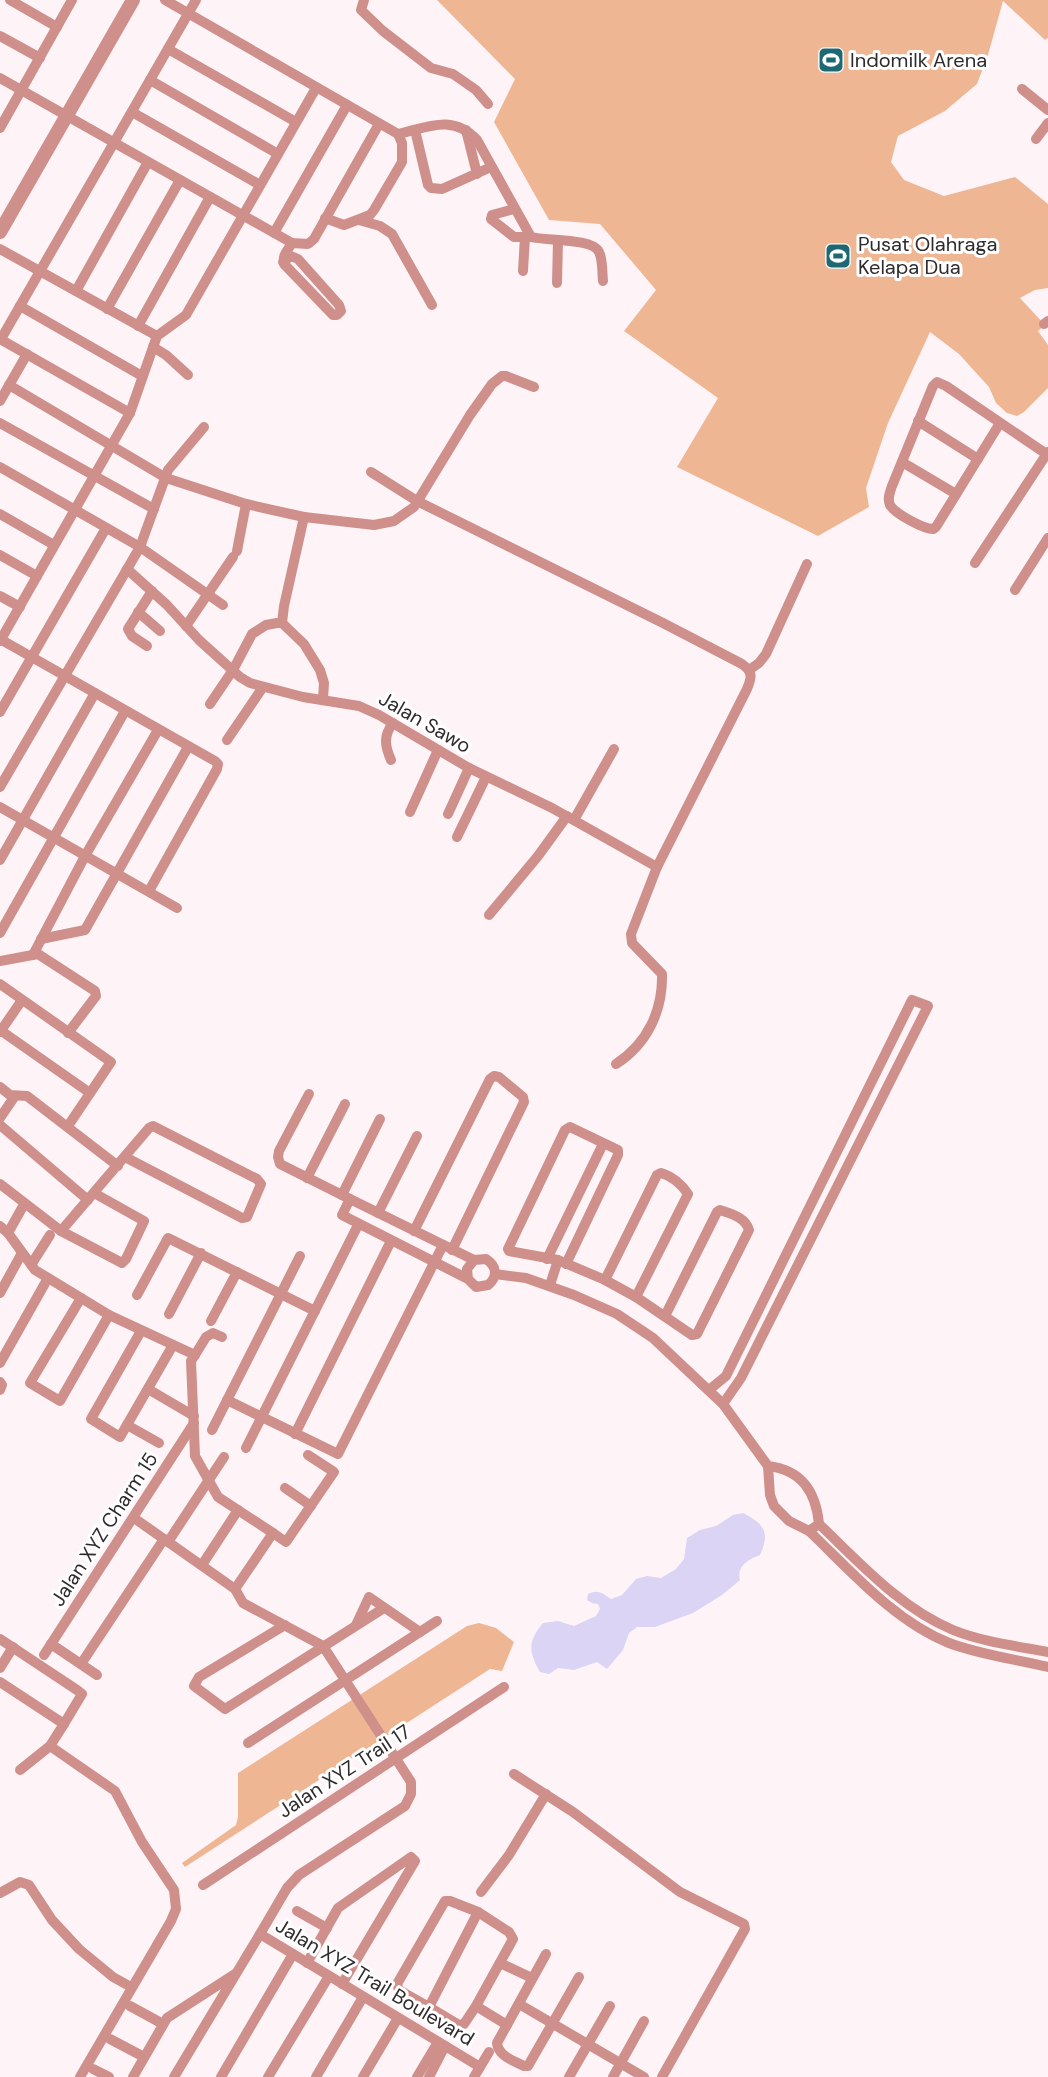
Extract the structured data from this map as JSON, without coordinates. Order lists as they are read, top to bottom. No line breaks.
{"streets":{"street":["Jalan Sawo","Jalan XYZ Charm 15","Jalan XYZ Trail 17","Jalan XYZ Trail Boulevard"]},"crossings":[["Jalan XYZ Trail 17","Jalan XYZ Trail Boulevard"]],"places":{"sports":["Indomilk Arena","Pusat Olahraga Kelapa Dua"]}}
